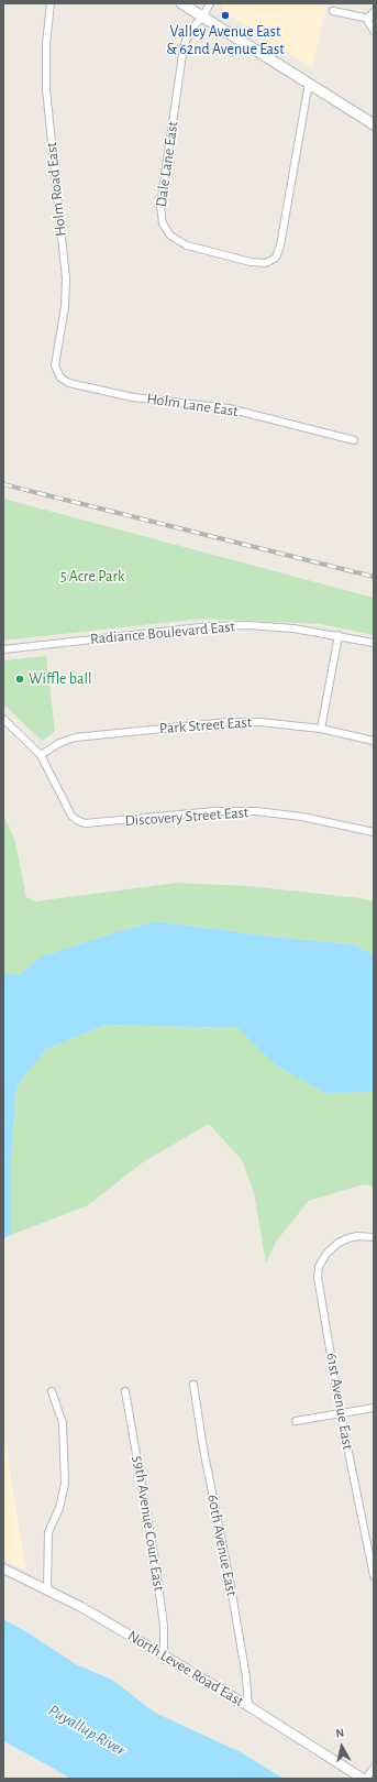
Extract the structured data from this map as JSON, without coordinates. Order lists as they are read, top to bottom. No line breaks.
{"streets":{"street":["Dale Lane East","Holm Road East","Holm Lane East","Radiance Boulevard East","Park Street East","Discovery Street East","61st Avenue East","59th Avenue Court East","60th Avenue East","North Levee Road East"]},"crossings":[["Holm Road East","Holm Lane East"],["Park Street East","Discovery Street East"],["59th Avenue Court East","North Levee Road East"],["60th Avenue East","North Levee Road East"]],"water":["Puyallup River"],"parks":["5 Acre Park"],"places":["Valley Avenue East & 62nd Avenue East","Wiffle ball"],"north":"top"}
